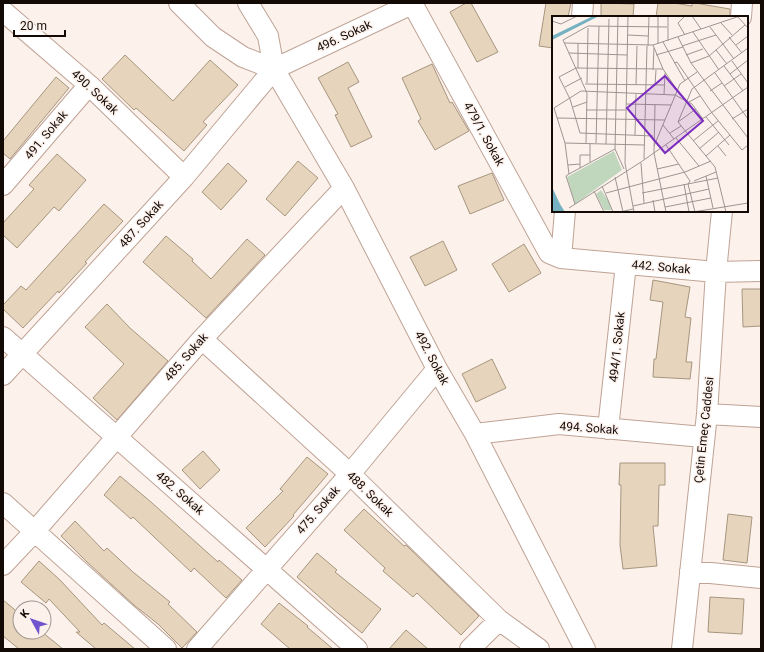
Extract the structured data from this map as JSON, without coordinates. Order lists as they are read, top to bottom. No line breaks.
{"streets":{"street":["496. Sokak","490. Sokak","479/1. Sokak","491. Sokak","487. Sokak","442. Sokak","494/1. Sokak","485. Sokak","492. Sokak","494. Sokak","Çetin Emeç Caddesi","482. Sokak","488. Sokak","475. Sokak"]},"crossings":[["496. Sokak","479/1. Sokak"],["496. Sokak","487. Sokak"],["496. Sokak","492. Sokak"],["490. Sokak","491. Sokak"],["490. Sokak","487. Sokak"],["479/1. Sokak","442. Sokak"],["487. Sokak","492. Sokak"],["487. Sokak","482. Sokak"],["442. Sokak","494/1. Sokak"],["442. Sokak","Çetin Emeç Caddesi"],["494/1. Sokak","494. Sokak"],["485. Sokak","492. Sokak"],["485. Sokak","482. Sokak"],["485. Sokak","488. Sokak"],["492. Sokak","494. Sokak"],["492. Sokak","475. Sokak"],["494. Sokak","Çetin Emeç Caddesi"],["482. Sokak","475. Sokak"],["488. Sokak","475. Sokak"]],"scale_bar":"20 m","north":"top left"}
